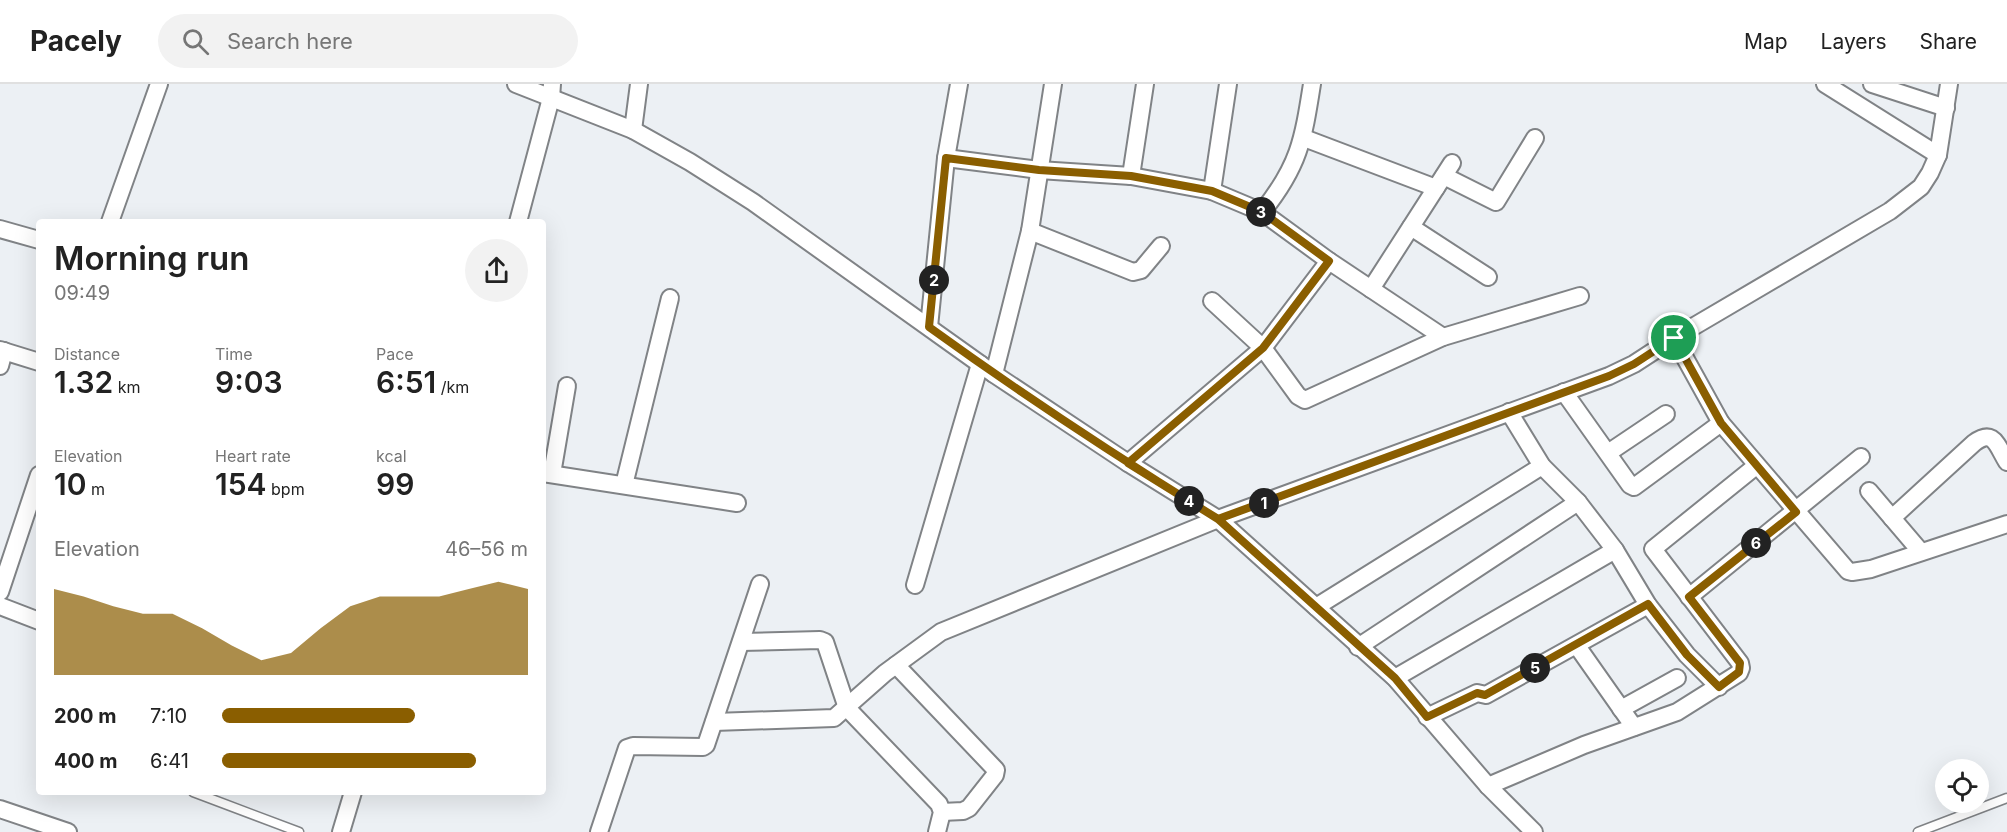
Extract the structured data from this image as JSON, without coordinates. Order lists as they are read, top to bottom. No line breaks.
{"page":{"header":"Pacely","search":"Search here","nav":["Map","Layers","Share"],"pins":["3","2","4","1","6","5"],"heading":["Morning run","09:49"],"stats":[["Distance","1.32 km"],["Time","9:03"],["Pace","6:51 /km"],["Elevation","10 m"],["Heart rate","154 bpm"],["kcal","99"]],"chart":["Elevation","46–56 m"],"list":[{"name":"200 m","note":"7:10"},{"name":"400 m","note":"6:41"}]}}
